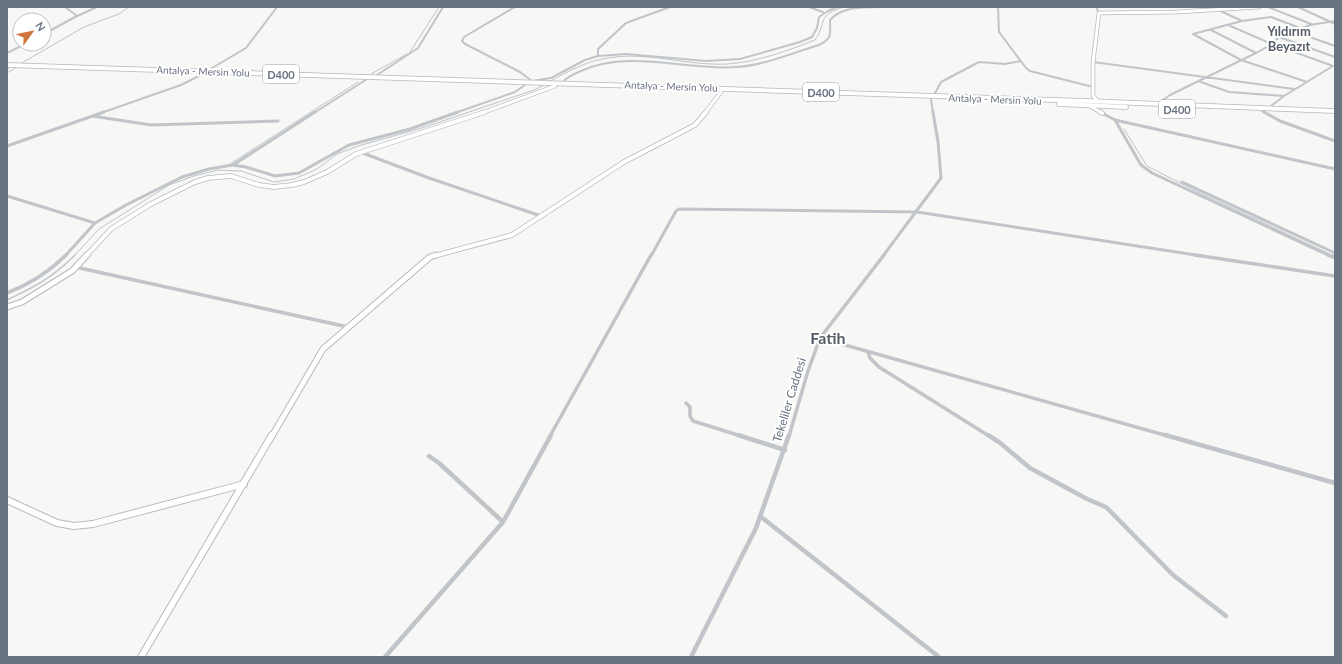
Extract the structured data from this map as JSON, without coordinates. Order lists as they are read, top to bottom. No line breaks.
{"streets":{"highway":["Antalya - Mersin Yolu","D400"],"street":["Tekeliler Caddesi"]},"crossings":[["Antalya - Mersin Yolu","Tekeliler Caddesi"]],"districts":["Yıldırım Beyazıt","Fatih"],"north":"top right"}
